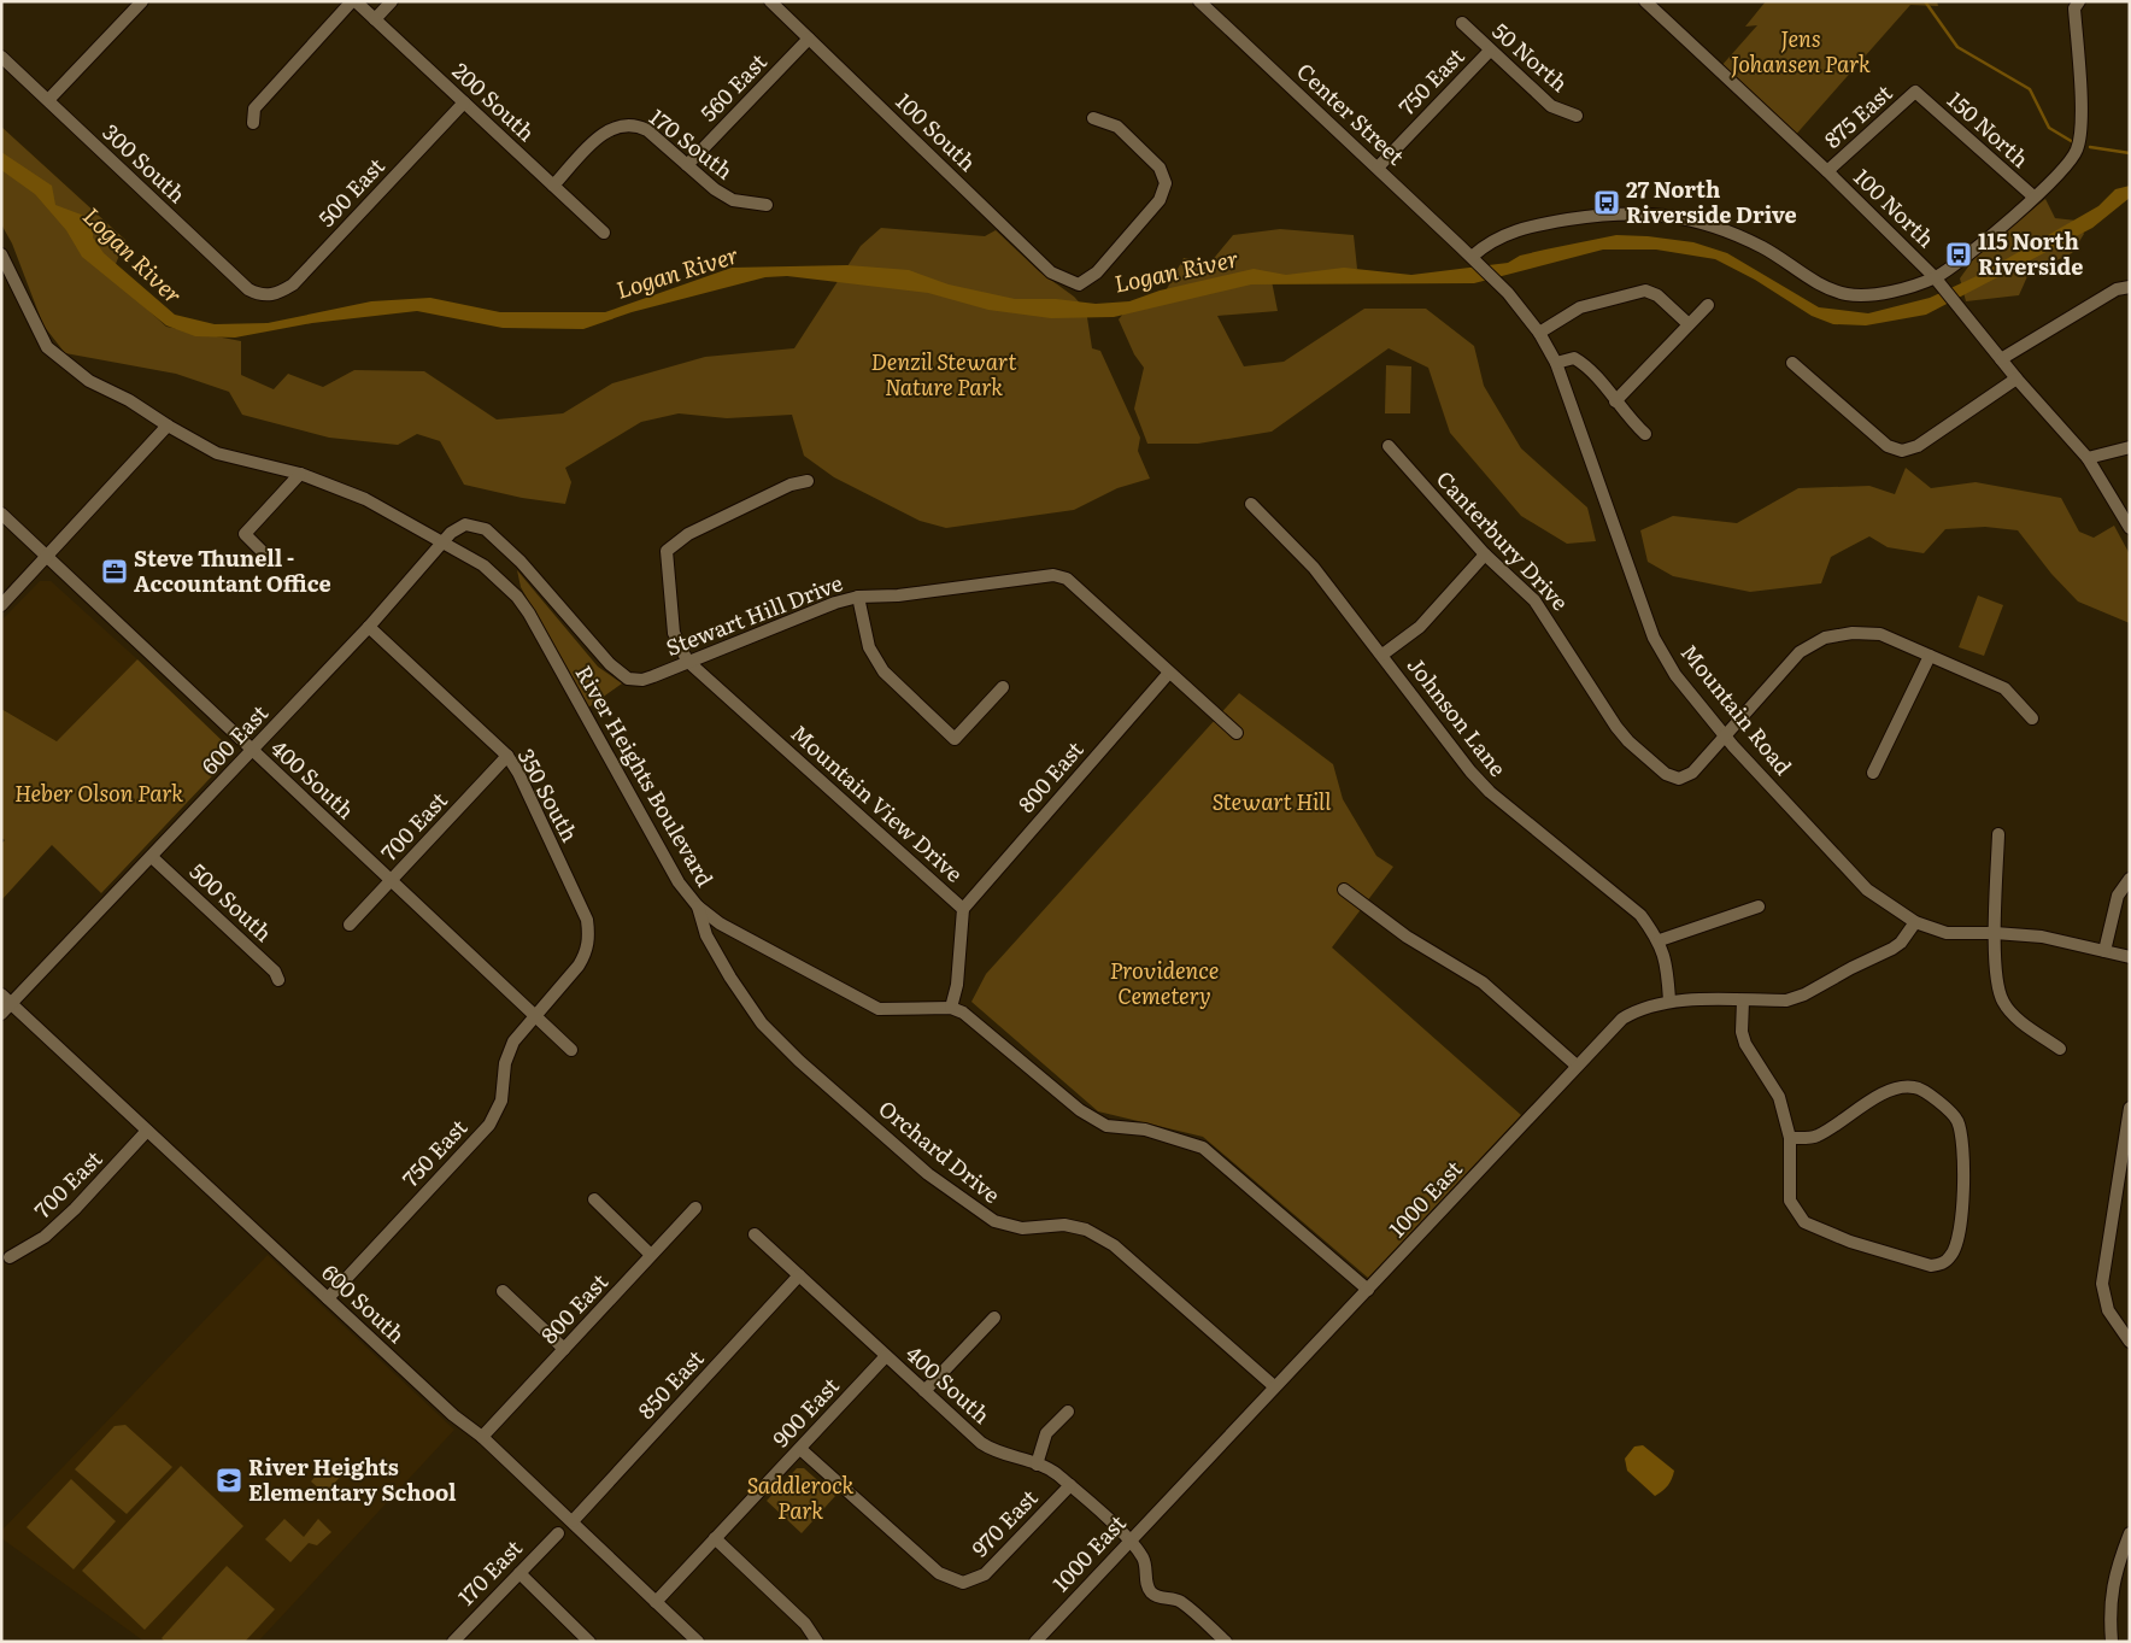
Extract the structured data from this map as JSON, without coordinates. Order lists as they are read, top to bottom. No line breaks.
{"streets":{"street":["50 North","750 East","560 East","200 South","Center Street","875 East","150 North","100 South","170 South","300 South","500 East","100 North","Canterbury Drive","Stewart Hill Drive","Mountain Road","Johnson Lane","600 East","River Heights Boulevard","800 East","400 South","350 South","Mountain View Drive","700 East","500 South","Orchard Drive","1000 East","600 South","850 East","900 East","970 East","170 East"]},"crossings":[["50 North","750 East"],["750 East","Center Street"],["750 East","400 South"],["750 East","350 South"],["750 East","600 South"],["560 East","100 South"],["560 East","170 South"],["200 South","170 South"],["200 South","500 East"],["Center Street","Mountain Road"],["875 East","150 North"],["875 East","100 North"],["300 South","500 East"],["Canterbury Drive","Mountain Road"],["Stewart Hill Drive","600 East"],["Stewart Hill Drive","River Heights Boulevard"],["Stewart Hill Drive","800 East"],["Stewart Hill Drive","Mountain View Drive"],["Mountain Road","1000 East"],["Johnson Lane","1000 East"],["600 East","River Heights Boulevard"],["600 East","400 South"],["600 East","350 South"],["600 East","500 South"],["600 East","600 South"],["River Heights Boulevard","Mountain View Drive"],["River Heights Boulevard","Orchard Drive"],["800 East","Mountain View Drive"],["800 East","600 South"],["400 South","350 South"],["400 South","700 East"],["400 South","1000 East"],["400 South","850 East"],["400 South","900 East"],["400 South","970 East"],["350 South","700 East"],["700 East","600 South"],["Orchard Drive","1000 East"],["600 South","850 East"],["600 South","900 East"],["900 East","970 East"]],"water":["Logan River"],"parks":["Jens Johansen Park","Denzil Stewart Nature Park","Heber Olson Park","Stewart Hill","Providence Cemetery","Saddlerock Park"],"places":{"bus stop":["27 North Riverside Drive","115 North Riverside"],"office":["Steve Thunell - Accountant Office"],"school or university":["River Heights Elementary School"]}}
